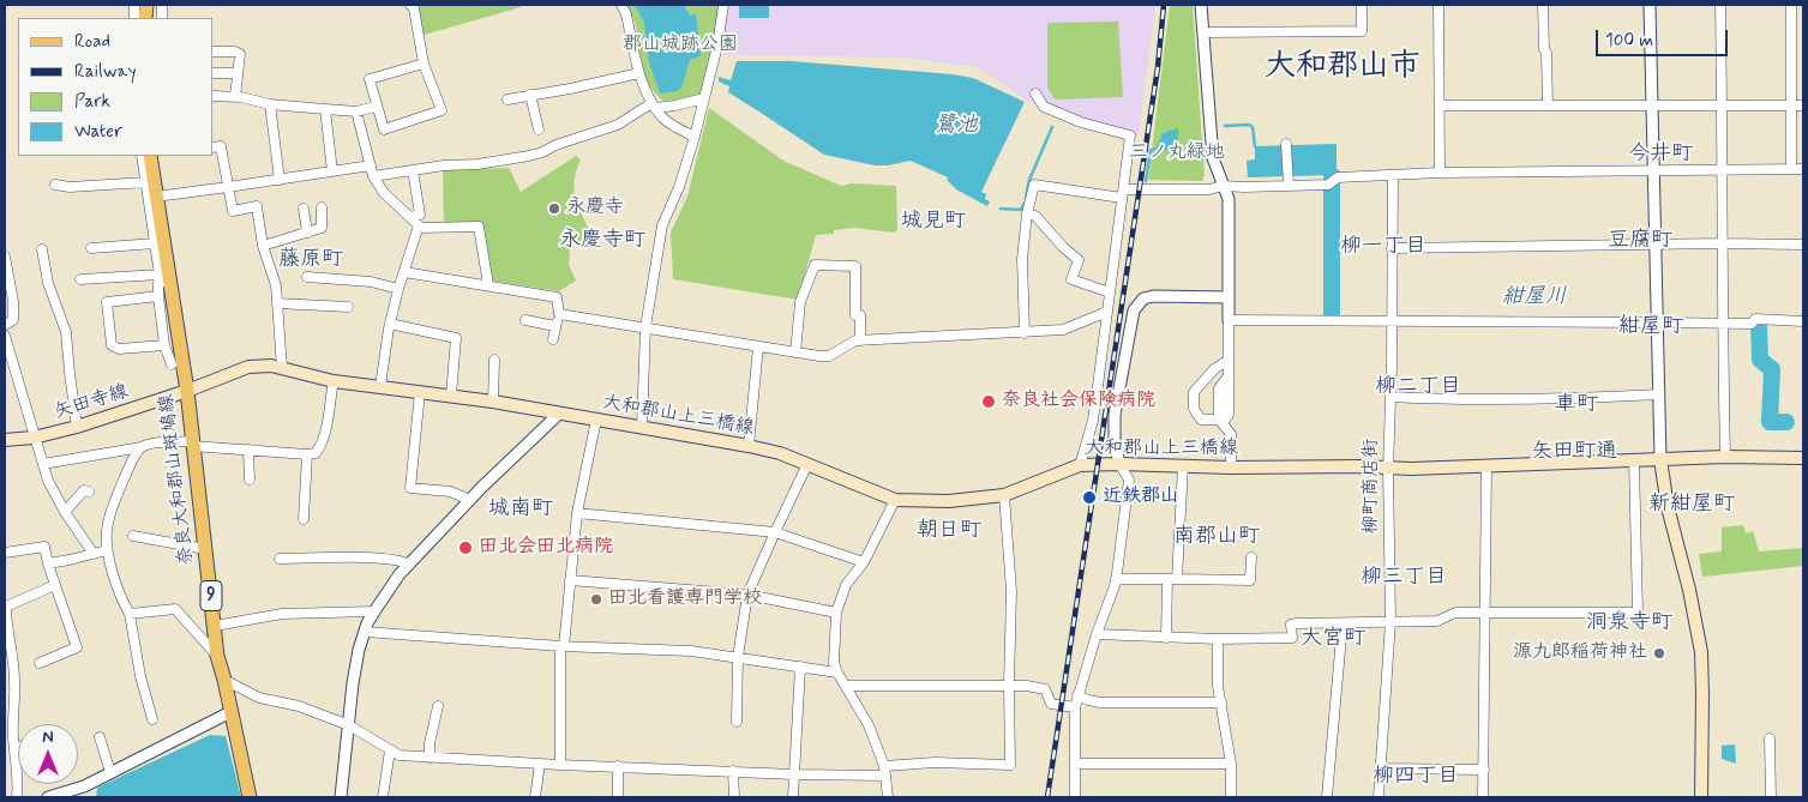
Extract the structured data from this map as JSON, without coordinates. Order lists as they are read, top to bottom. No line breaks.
{"streets":{"main road":["矢田寺線","大和郡山上三橋線","奈良大和郡山斑鳩線","9"],"street":["柳町商店街"]},"crossings":[["矢田寺線","大和郡山上三橋線"],["矢田寺線","奈良大和郡山斑鳩線"],["大和郡山上三橋線","奈良大和郡山斑鳩線"],["大和郡山上三橋線","柳町商店街"]],"districts":["大和郡山市","今井町","城見町","永慶寺町","豆腐町","柳一丁目","藤原町","紺屋町","柳二丁目","車町","矢田町通","新紺屋町","城南町","朝日町","南郡山町","柳三丁目","洞泉寺町","大宮町","柳四丁目"],"water":["鷺池","紺屋川"],"parks":["郡山城跡公園","三ノ丸緑地"],"places":["永慶寺","奈良社会保険病院","近鉄郡山","田北会田北病院","田北看護専門学校","源九郎稲荷神社"],"legend":["Road","Railway","Park","Water"],"scale_bar":"100 m","north":"top"}
